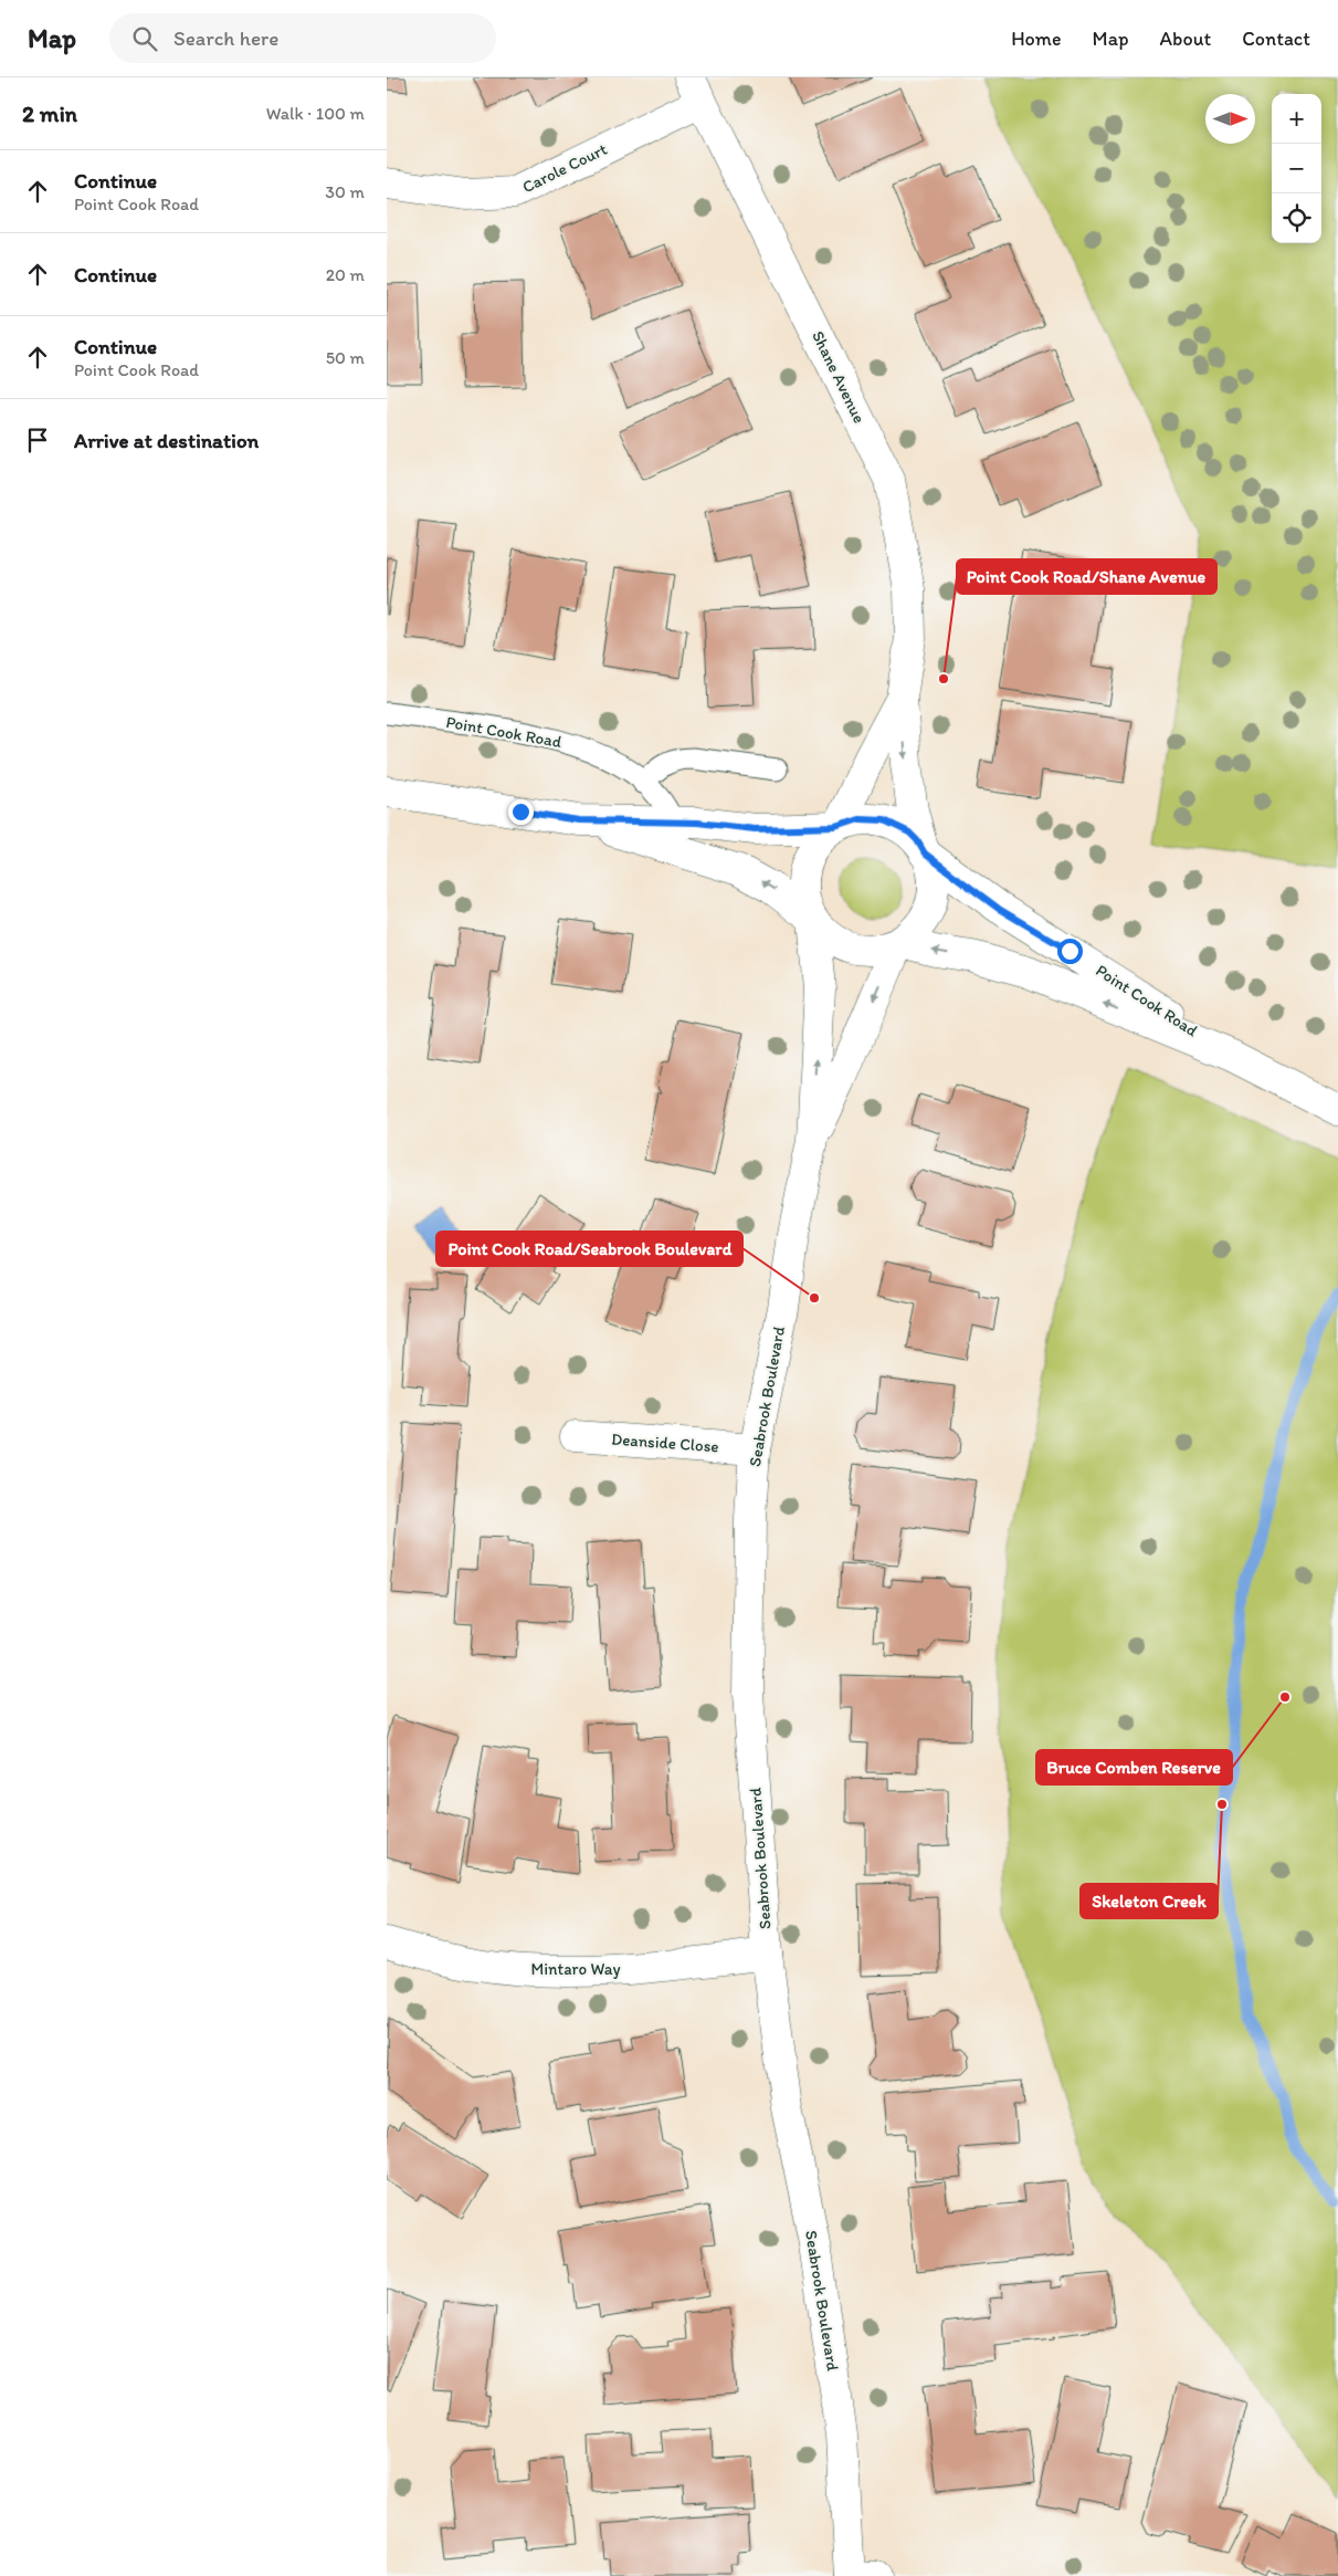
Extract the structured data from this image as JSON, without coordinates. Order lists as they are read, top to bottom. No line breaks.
{"streets":{"street":["Carole Court","Shane Avenue","Point Cook Road","Seabrook Boulevard","Deanside Close","Mintaro Way"]},"crossings":[["Carole Court","Shane Avenue"],["Shane Avenue","Point Cook Road"],["Shane Avenue","Seabrook Boulevard"],["Point Cook Road","Seabrook Boulevard"],["Seabrook Boulevard","Deanside Close"],["Seabrook Boulevard","Mintaro Way"]],"places":["Point Cook Road/Shane Avenue","Point Cook Road/Seabrook Boulevard","Bruce Comben Reserve","Skeleton Creek"],"north":"right","page":{"header":"Map","search":"Search here","nav":["Home","Map","About","Contact"],"heading":["2 min","Walk · 100 m"],"map_buttons":["+","−"],"list":[["Continue","Point Cook Road","30 m"],["Continue","20 m"],["Continue","Point Cook Road","50 m"],"Arrive at destination"]}}
